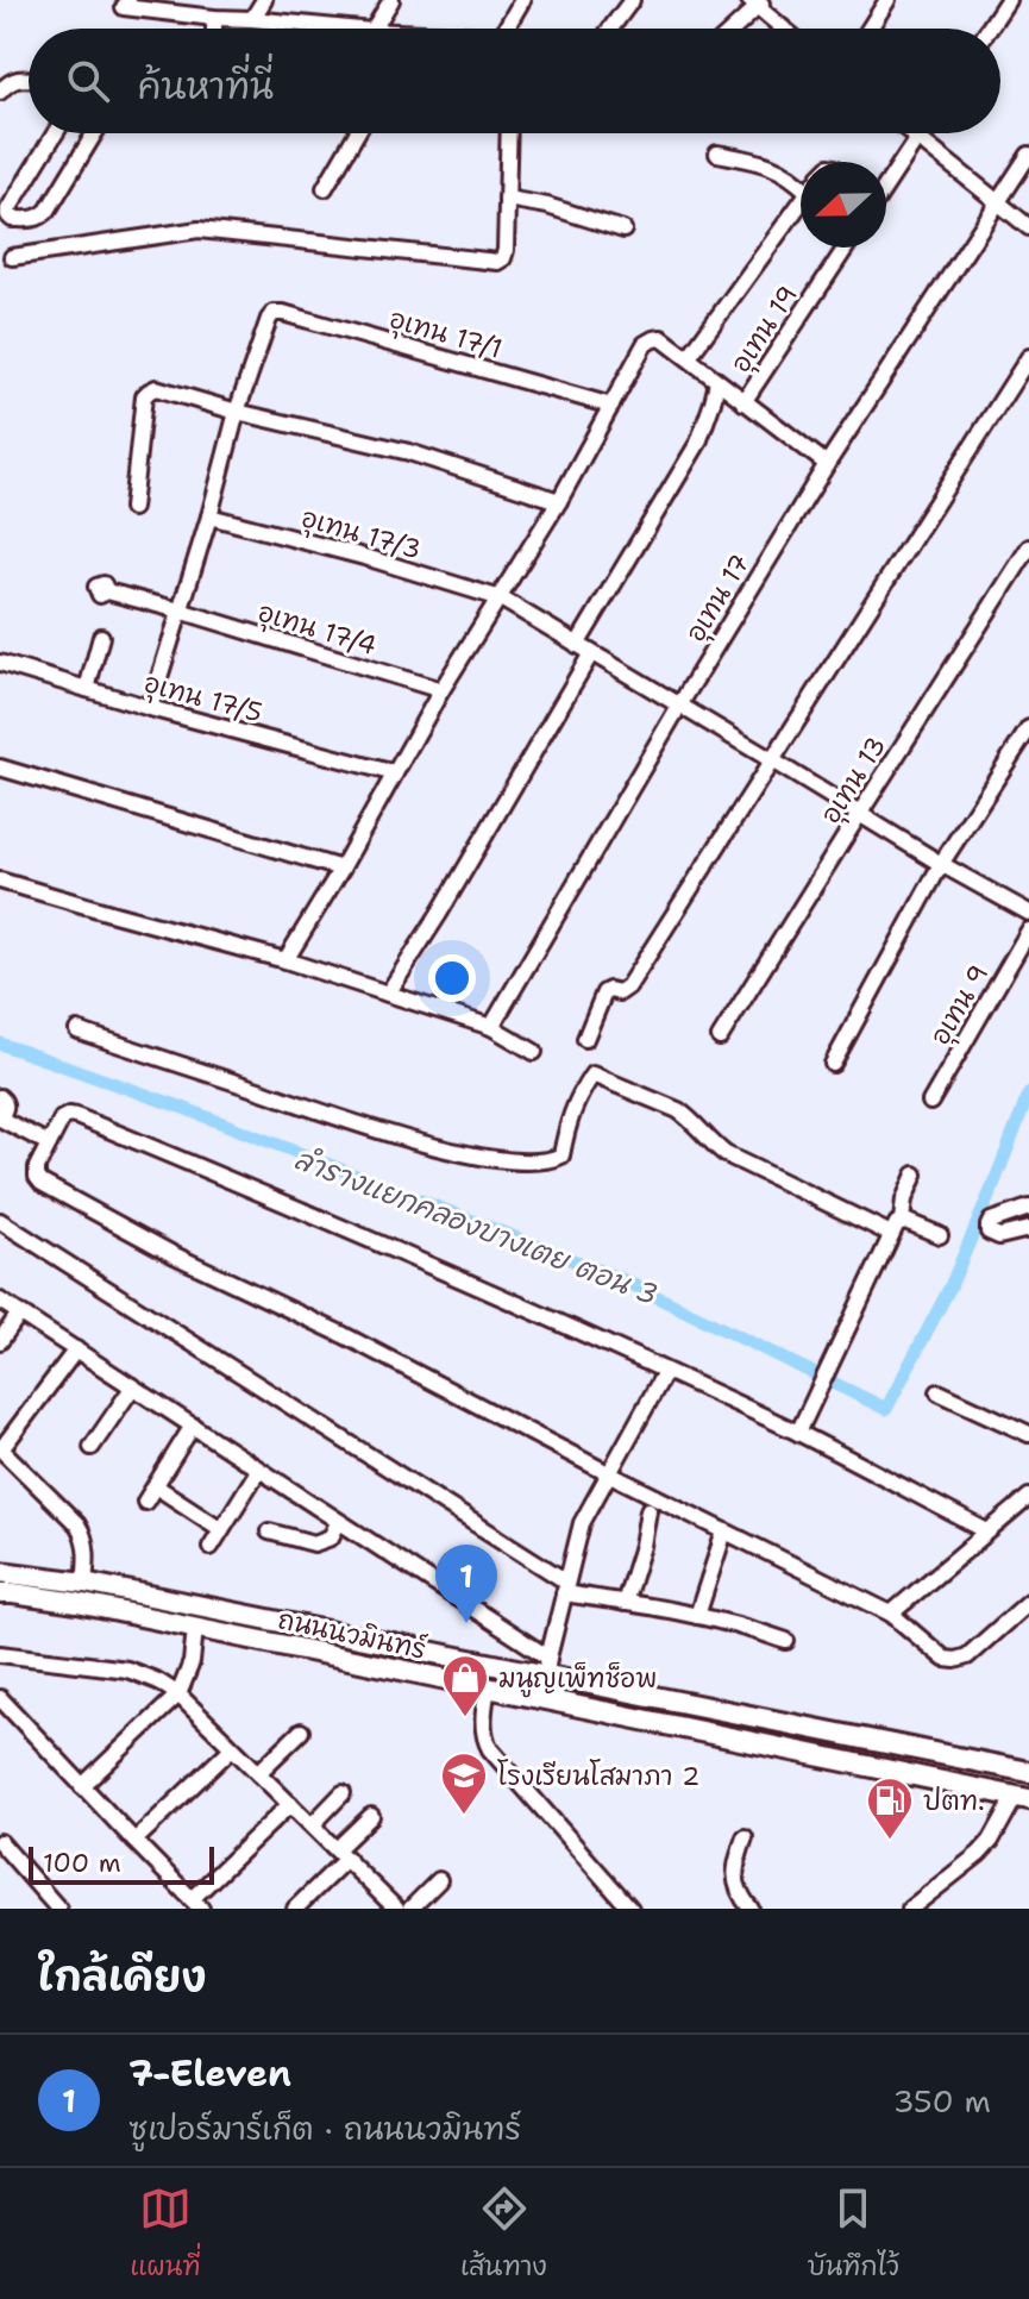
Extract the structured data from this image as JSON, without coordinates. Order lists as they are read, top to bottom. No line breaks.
{"streets":{"main road":["ถนนนวมินทร์"],"street":["อุเทน 19","อุเทน 17/1","อุเทน 17/3","อุเทน 17","อุเทน 17/4","อุเทน 17/5","อุเทน 13","อุเทน 9"]},"crossings":[["อุเทน 17/3","อุเทน 17"],["อุเทน 17/3","อุเทน 13"]],"water":["ลำรางแยกคลองบางเตย ตอน 3"],"places":{"shop":["มนูญเพ็ทช็อพ"],"school or university":["โรงเรียนโสมาภา 2"],"fuel station":["ปตท."]},"scale_bar":"100 m","north":"left","page":{"search":"ค้นหาที่นี่","pins":"1","scale":"100 m","heading":"ใกล้เคียง","list":[{"mark":"1","name":"7-Eleven","note":"ซูเปอร์มาร์เก็ต · ถนนนวมินทร์","value":"350 m"}],"nav":["แผนที่","เส้นทาง","บันทึกไว้"]}}
